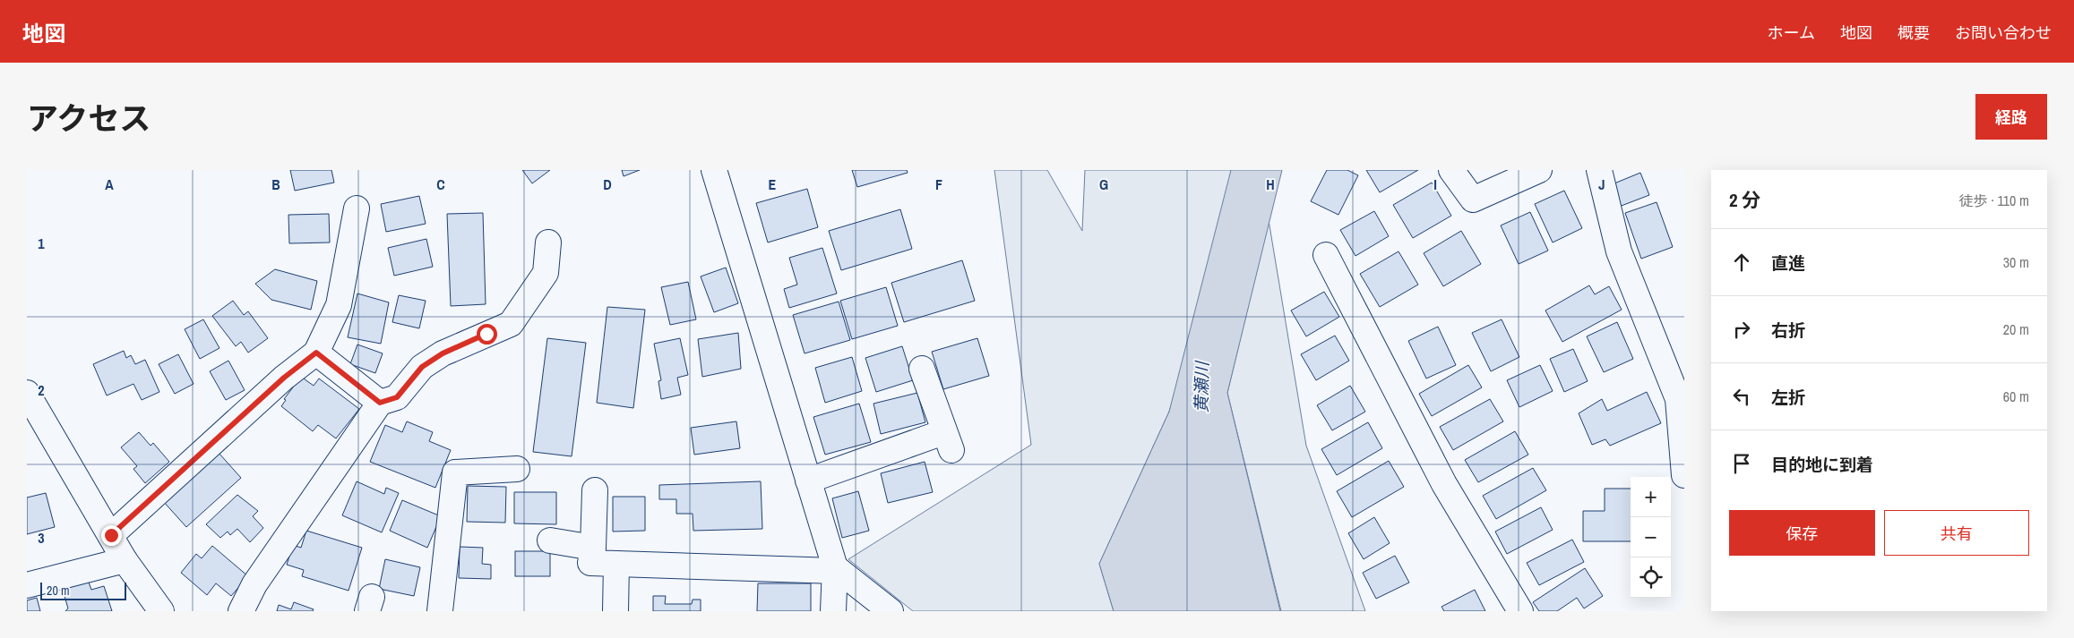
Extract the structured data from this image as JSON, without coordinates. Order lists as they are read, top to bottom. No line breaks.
{"water":["黄瀬川"],"scale_bar":"20 m","page":{"header":"地図","nav":["ホーム","地図","概要","お問い合わせ"],"title":"アクセス","buttons":["経路",["保存","共有"]],"heading":["2 分","徒歩 · 110 m"],"list":[["直進","30 m"],["右折","20 m"],["左折","60 m"],"目的地に到着"],"map_buttons":["+","−"],"scale":"20 m"},"grid":{"columns":["A","B","C","D","E","F","G","H","I","J"],"rows":["1","2","3"]}}
